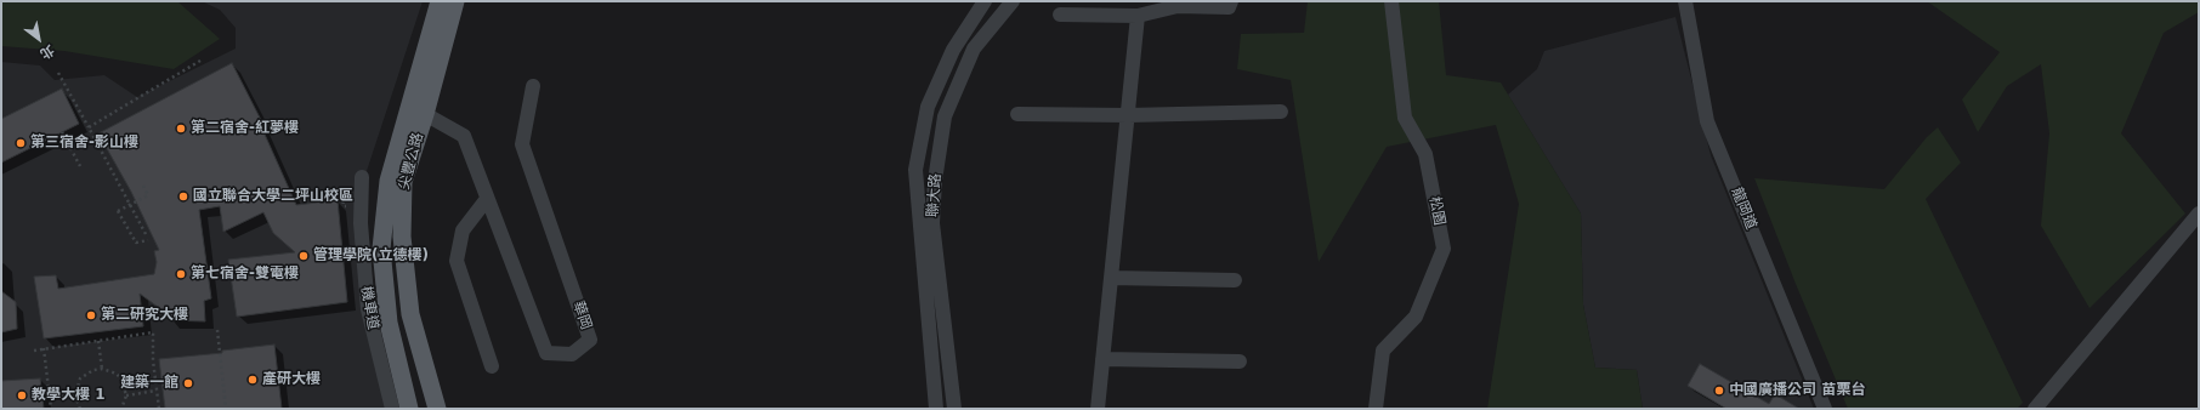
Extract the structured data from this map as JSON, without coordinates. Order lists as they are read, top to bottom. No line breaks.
{"streets":{"main road":["尖豐公路"],"street":["聯大路","龍岡道","松園","機車道","華岡"]},"crossings":[["尖豐公路","華岡"]],"places":["第二宿舍-紅夢樓","第三宿舍-影山樓","國立聯合大學二坪山校區","管理學院(立德樓)","第七宿舍-雙電樓","第二研究大樓","產研大樓","建築一館","中國廣播公司 苗栗台","教學大樓 1"],"north":"bottom right"}
